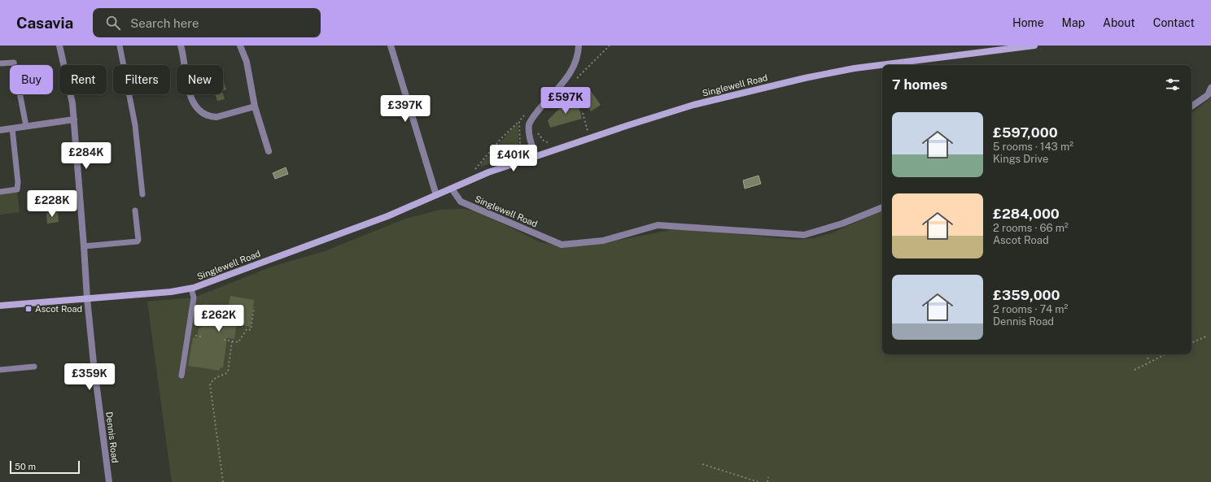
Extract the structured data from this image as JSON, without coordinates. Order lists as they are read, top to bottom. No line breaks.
{"streets":{"street":["Singlewell Road","Dennis Road"]},"crossings":[["Singlewell Road","Dennis Road"]],"places":{"transit":["Ascot Road"]},"scale_bar":"50 m","page":{"header":"Casavia","search":"Search here","nav":["Home","Map","About","Contact"],"chip":["Buy","Rent","Filters","New"],"heading":"7 homes","price":["£597K","£397K","£284K","£401K","£228K","£262K","£359K"],"list":[{"name":"£597,000","note":"5 rooms · 143 m² · Kings Drive"},{"name":"£284,000","note":"2 rooms · 66 m² · Ascot Road"},{"name":"£359,000","note":"2 rooms · 74 m² · Dennis Road"}],"scale":"50 m"}}
